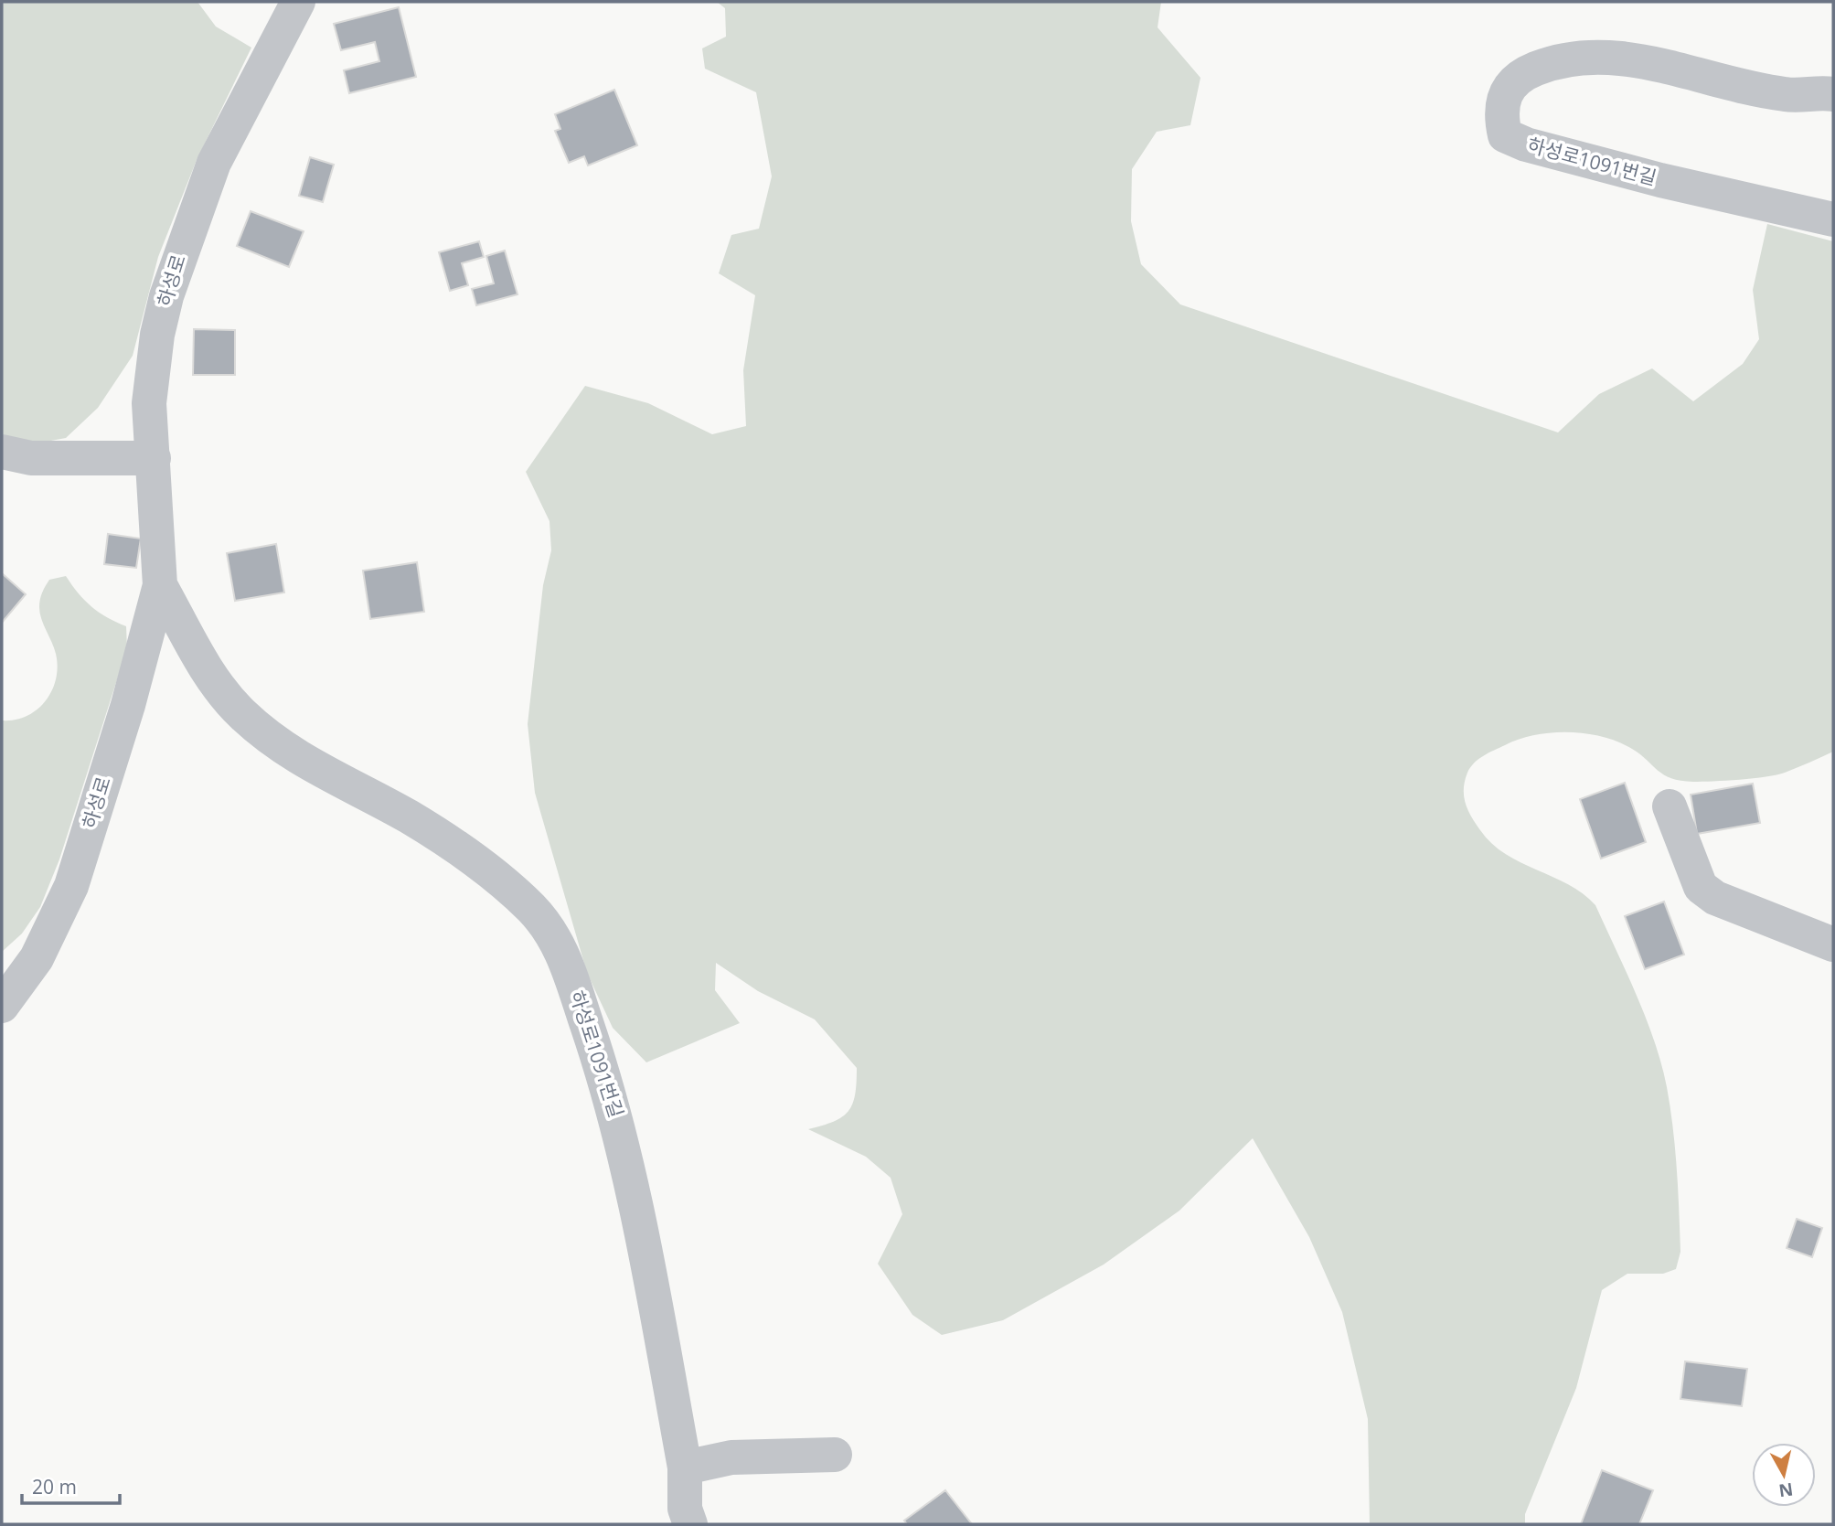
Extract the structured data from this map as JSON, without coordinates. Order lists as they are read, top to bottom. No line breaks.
{"streets":{"street":["하성로1091번길","하성로"]},"crossings":[["하성로1091번길","하성로"]],"scale_bar":"20 m","north":"bottom"}
